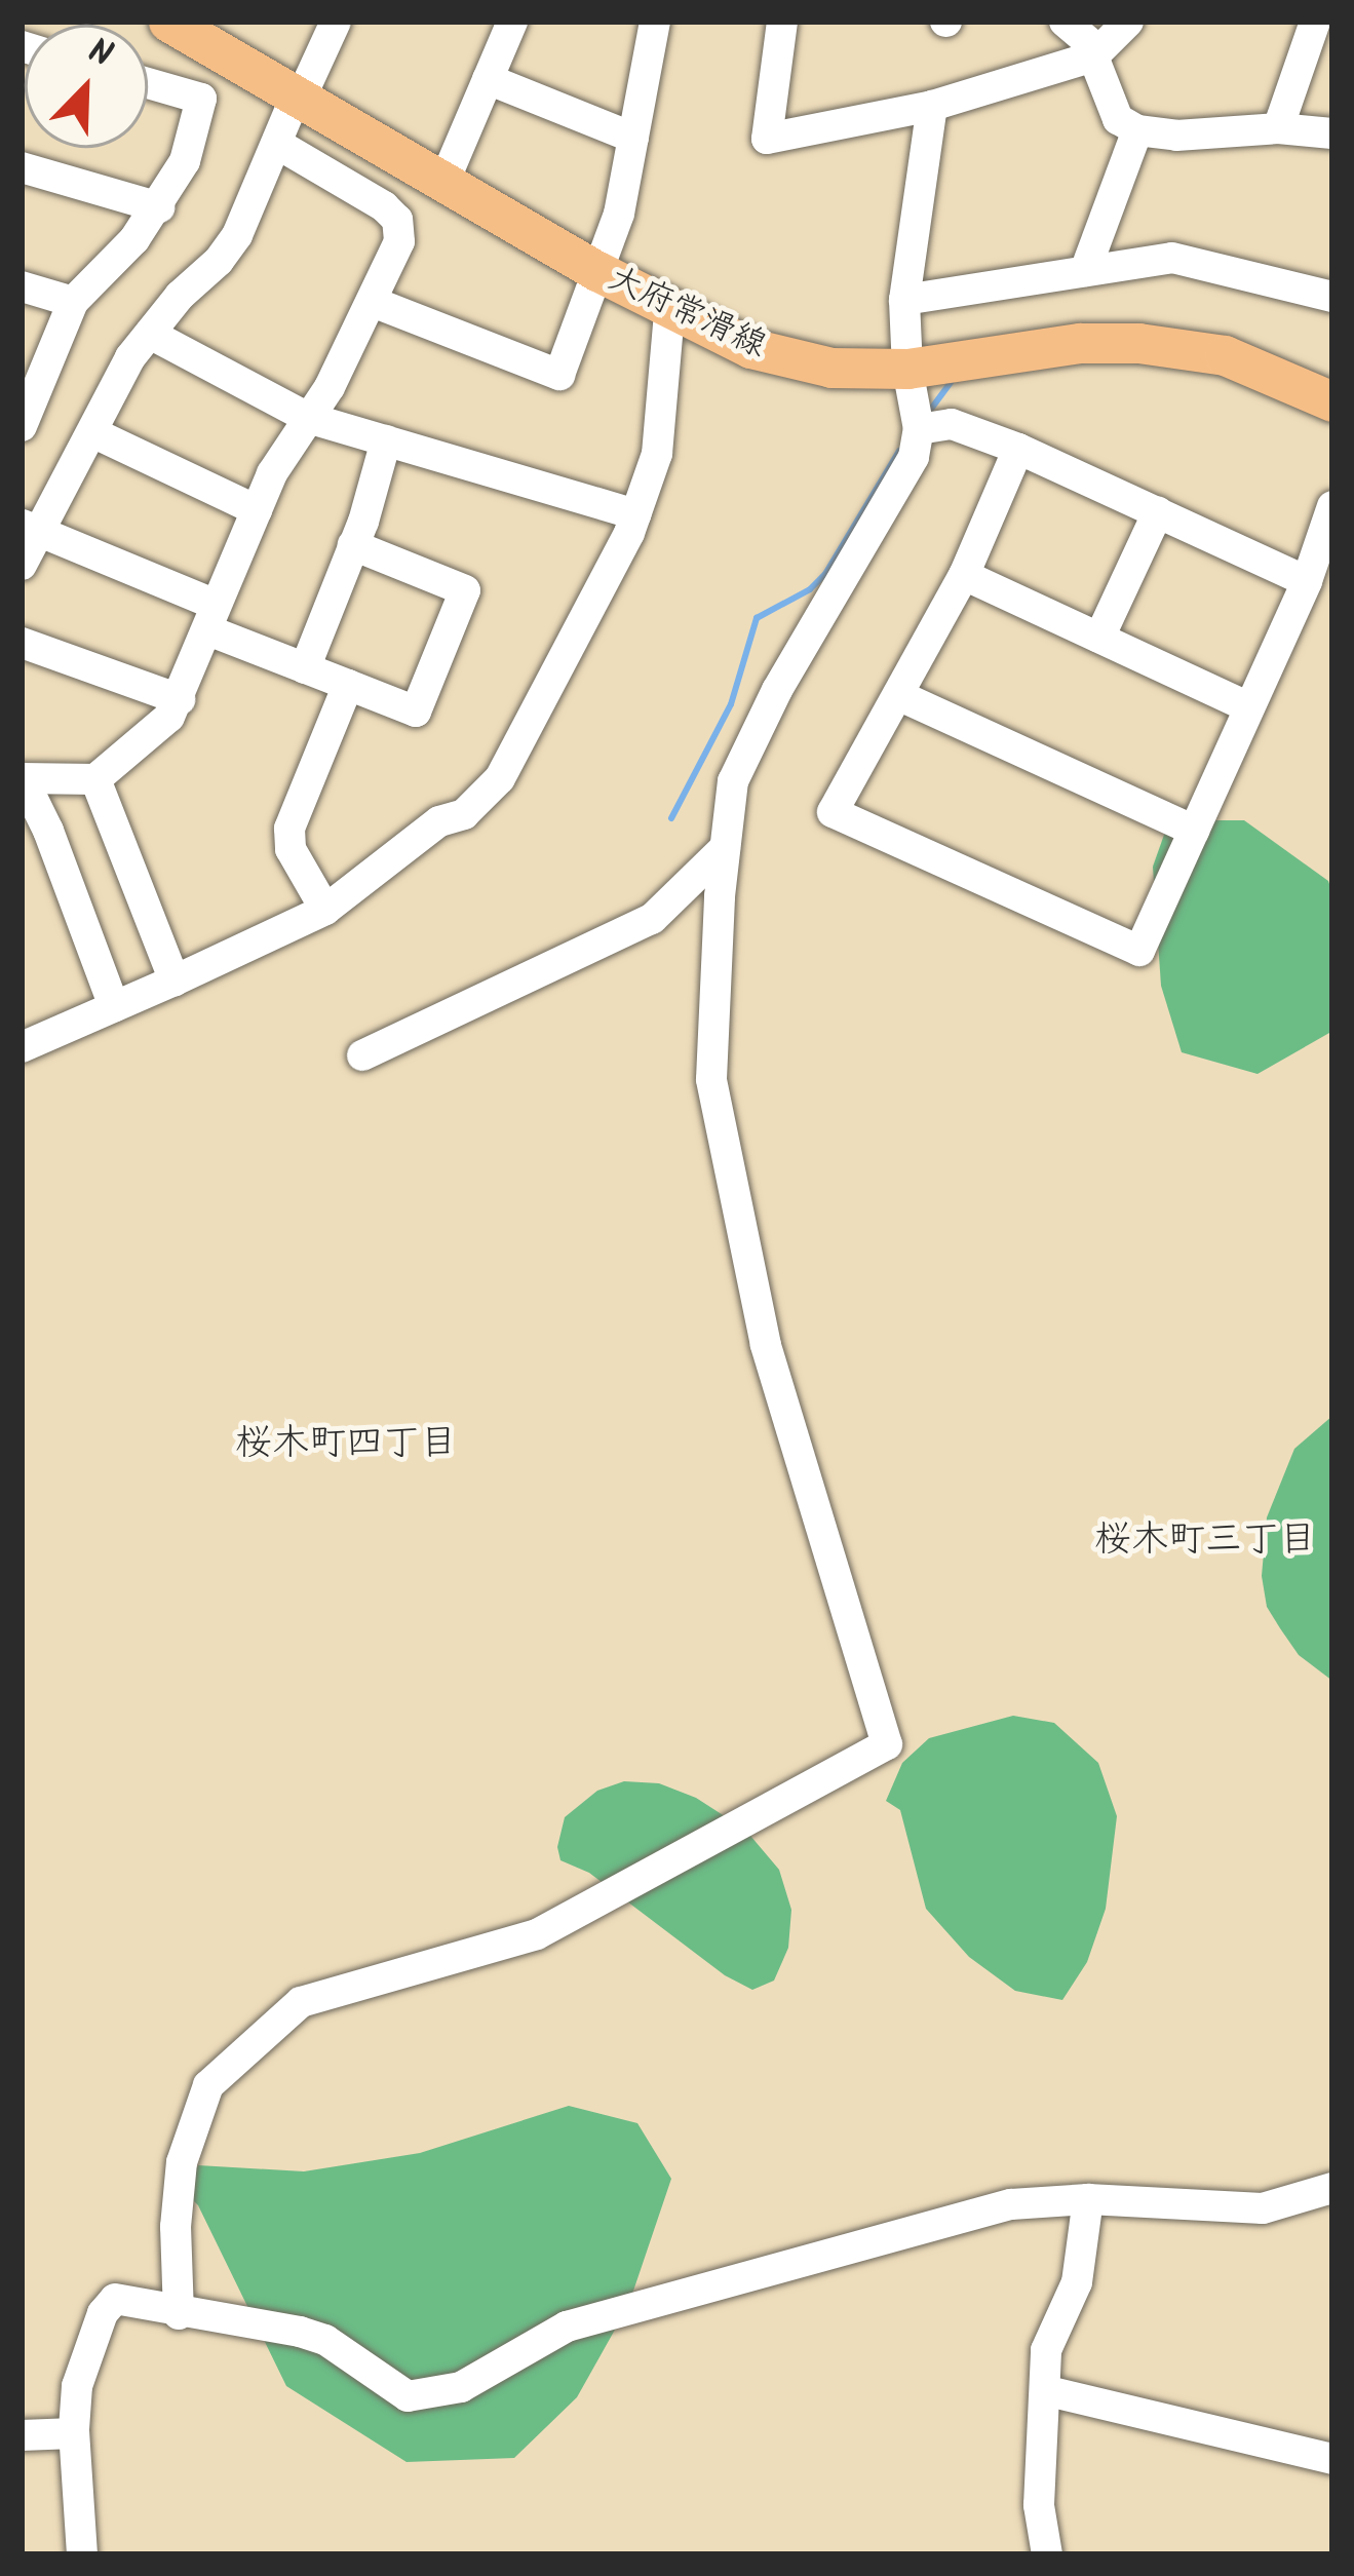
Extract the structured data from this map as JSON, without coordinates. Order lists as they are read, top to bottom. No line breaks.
{"streets":{"main road":["大府常滑線"]},"districts":["桜木町四丁目","桜木町三丁目"],"north":"top right"}
